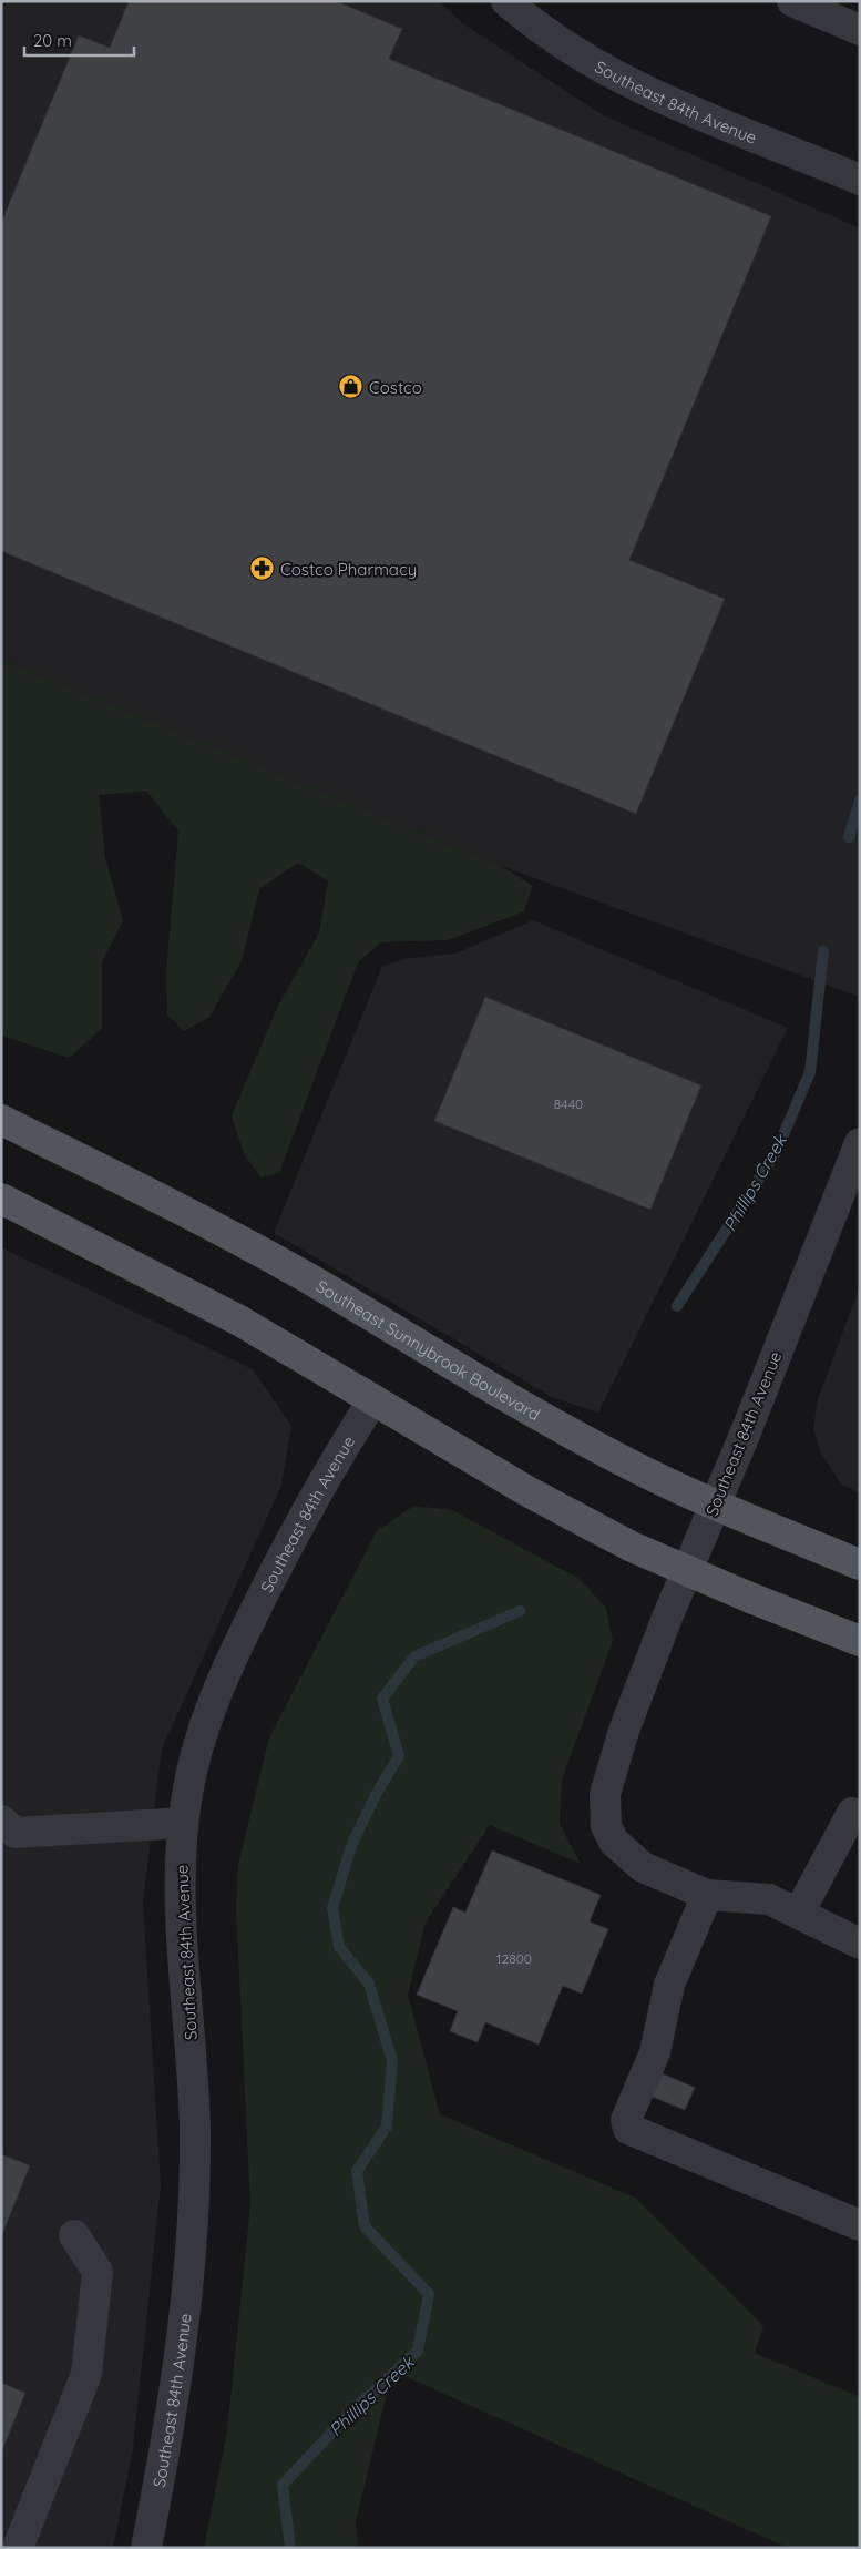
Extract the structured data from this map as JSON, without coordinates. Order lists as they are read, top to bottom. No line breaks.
{"streets":{"main road":["Southeast Sunnybrook Boulevard"],"street":["Southeast 84th Avenue"]},"crossings":[["Southeast 84th Avenue","Southeast Sunnybrook Boulevard"]],"water":["Phillips Creek"],"places":{"shop":["Costco"],"pharmacy":["Costco Pharmacy"]},"house_numbers":["8440","12800"],"scale_bar":"20 m"}
